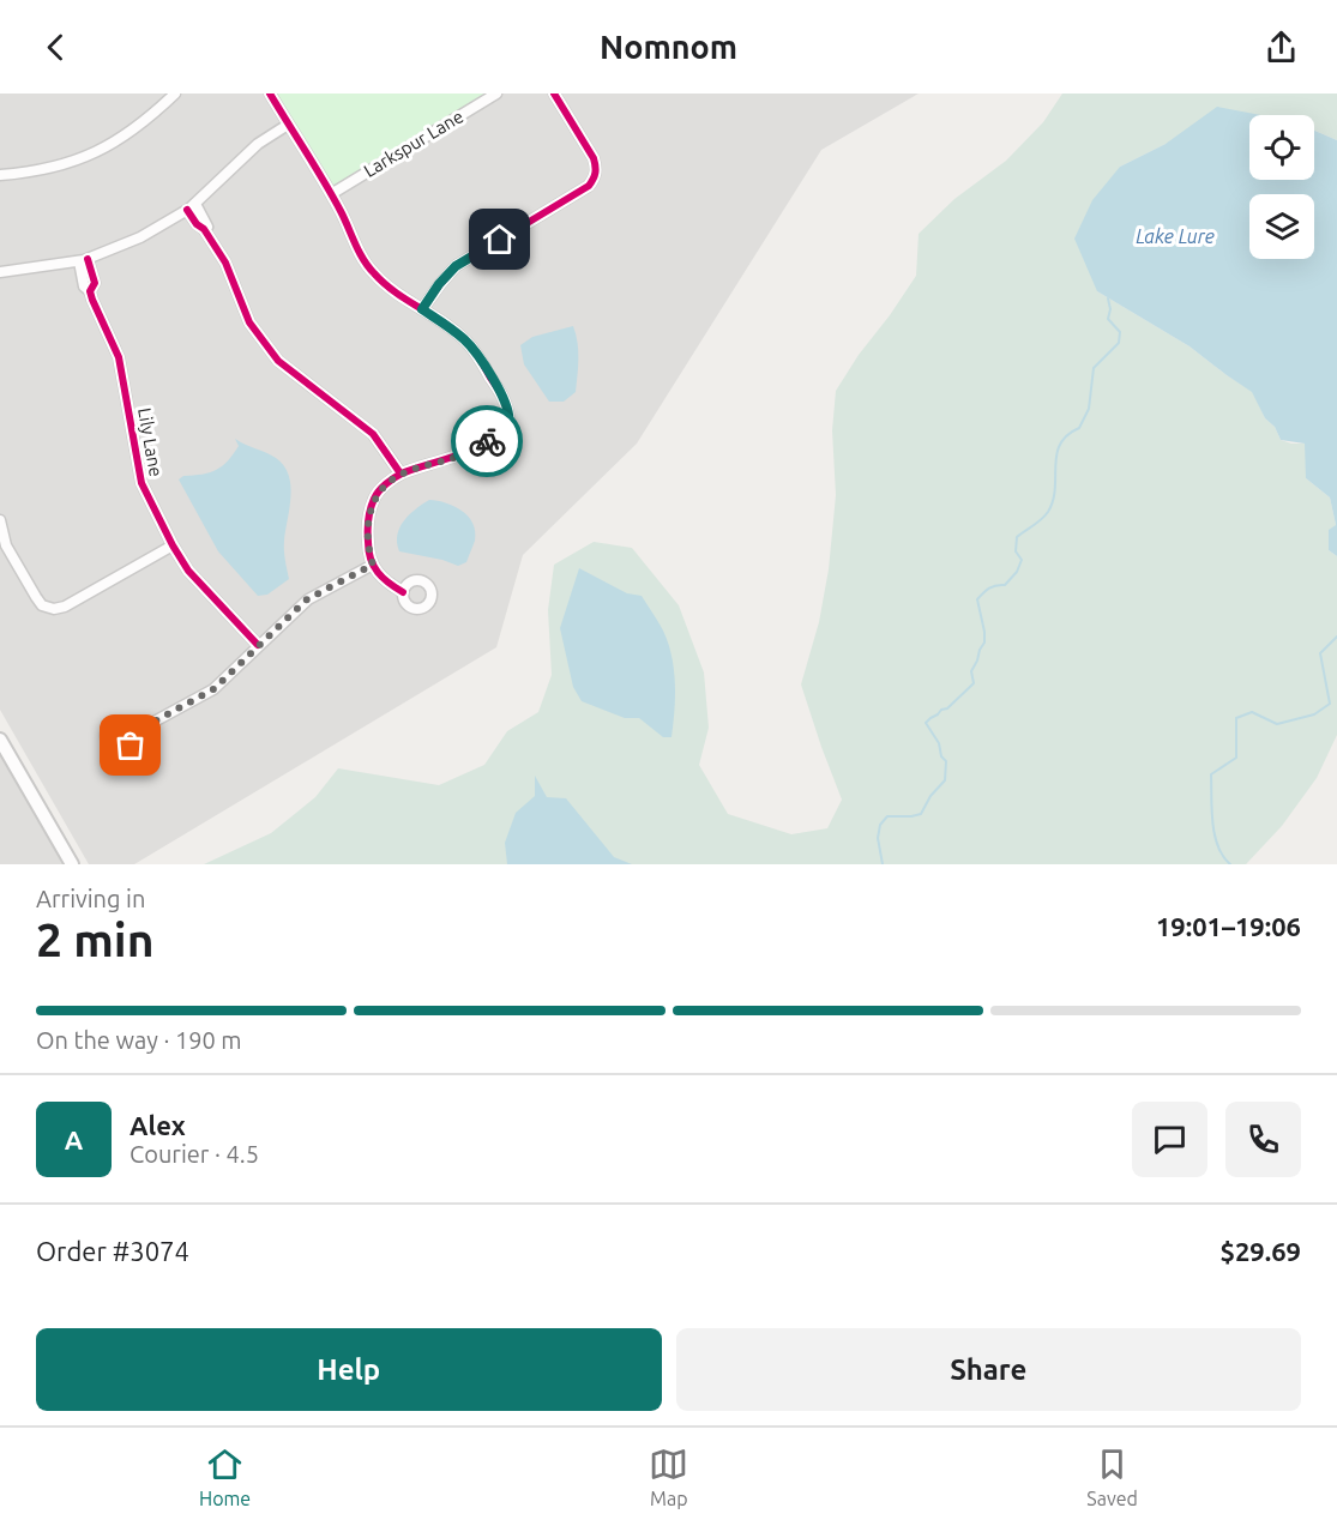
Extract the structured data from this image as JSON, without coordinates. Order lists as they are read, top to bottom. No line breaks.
{"streets":{"street":["Larkspur Lane","Lily Lane"]},"water":["Lake Lure"],"page":{"header":"Nomnom","heading":["2 min","Arriving in","19:01–19:06"],"panel":["Alex","Courier · 4.5","Order #3074","$29.69"],"bar":"On the way · 190 m","round":"A","buttons":["Help","Share"],"tabs":["Home","Map","Saved"]}}
